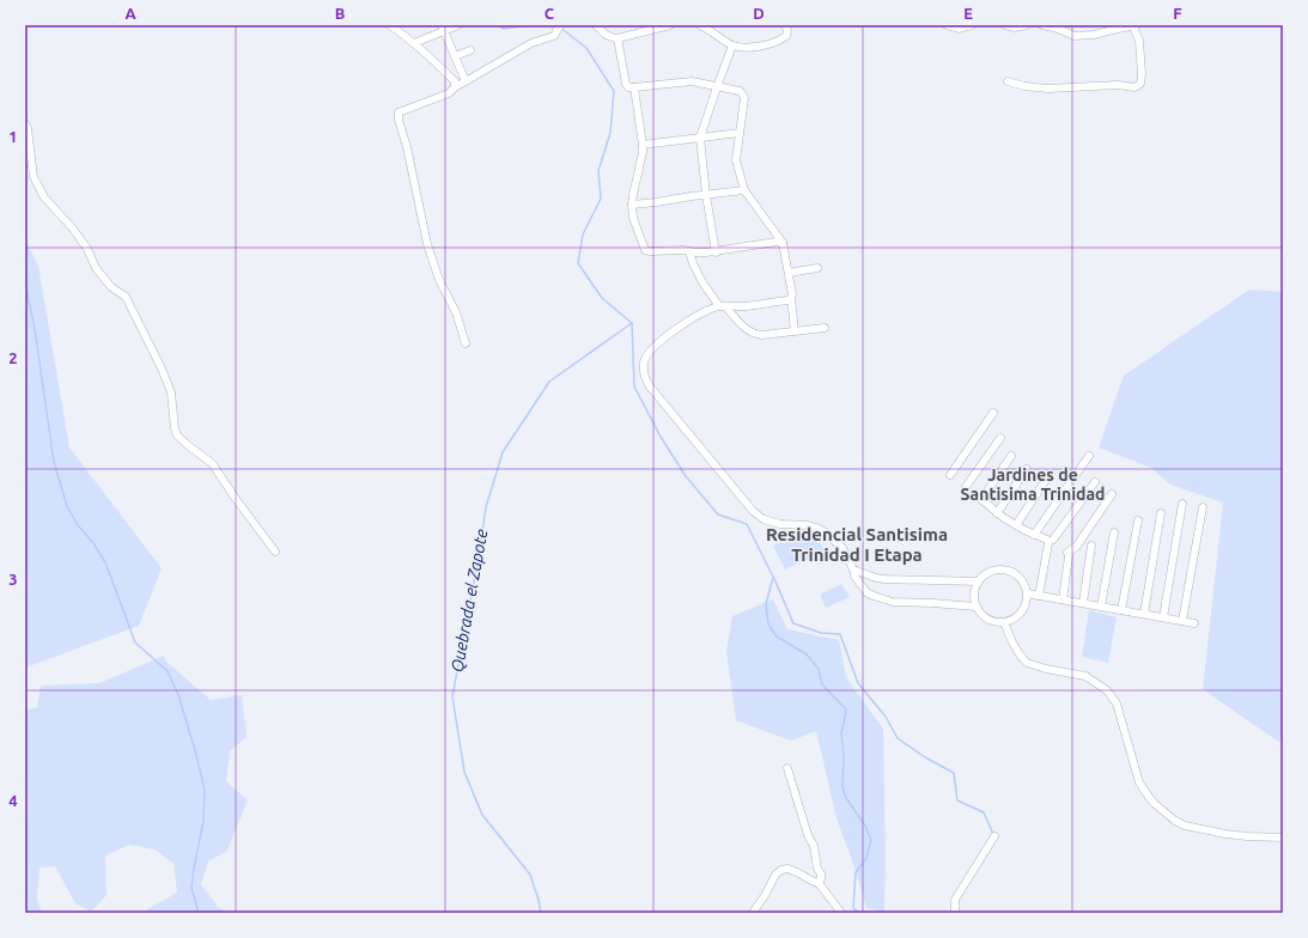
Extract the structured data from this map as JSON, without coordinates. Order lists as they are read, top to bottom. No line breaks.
{"districts":["Jardines de Santisima Trinidad","Residencial Santisima Trinidad I Etapa"],"water":["Quebrada el Zapote"],"grid":{"columns":["A","B","C","D","E","F"],"rows":["1","2","3","4"]}}
